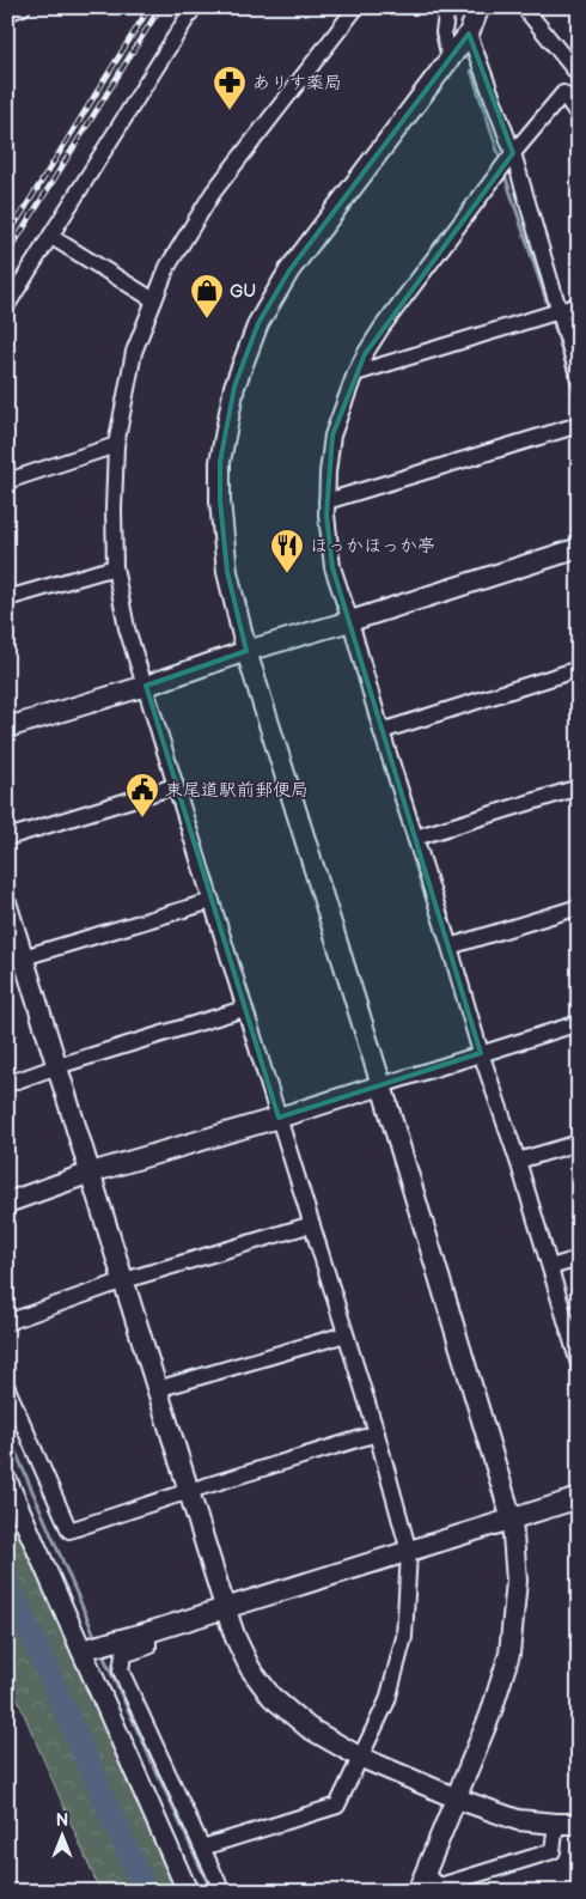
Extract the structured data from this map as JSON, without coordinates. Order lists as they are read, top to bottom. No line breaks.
{"places":{"pharmacy":["ありす薬局"],"shop":["GU"],"restaurant":["ほっかほっか亭"],"public building":["東尾道駅前郵便局"]},"north":"top"}
